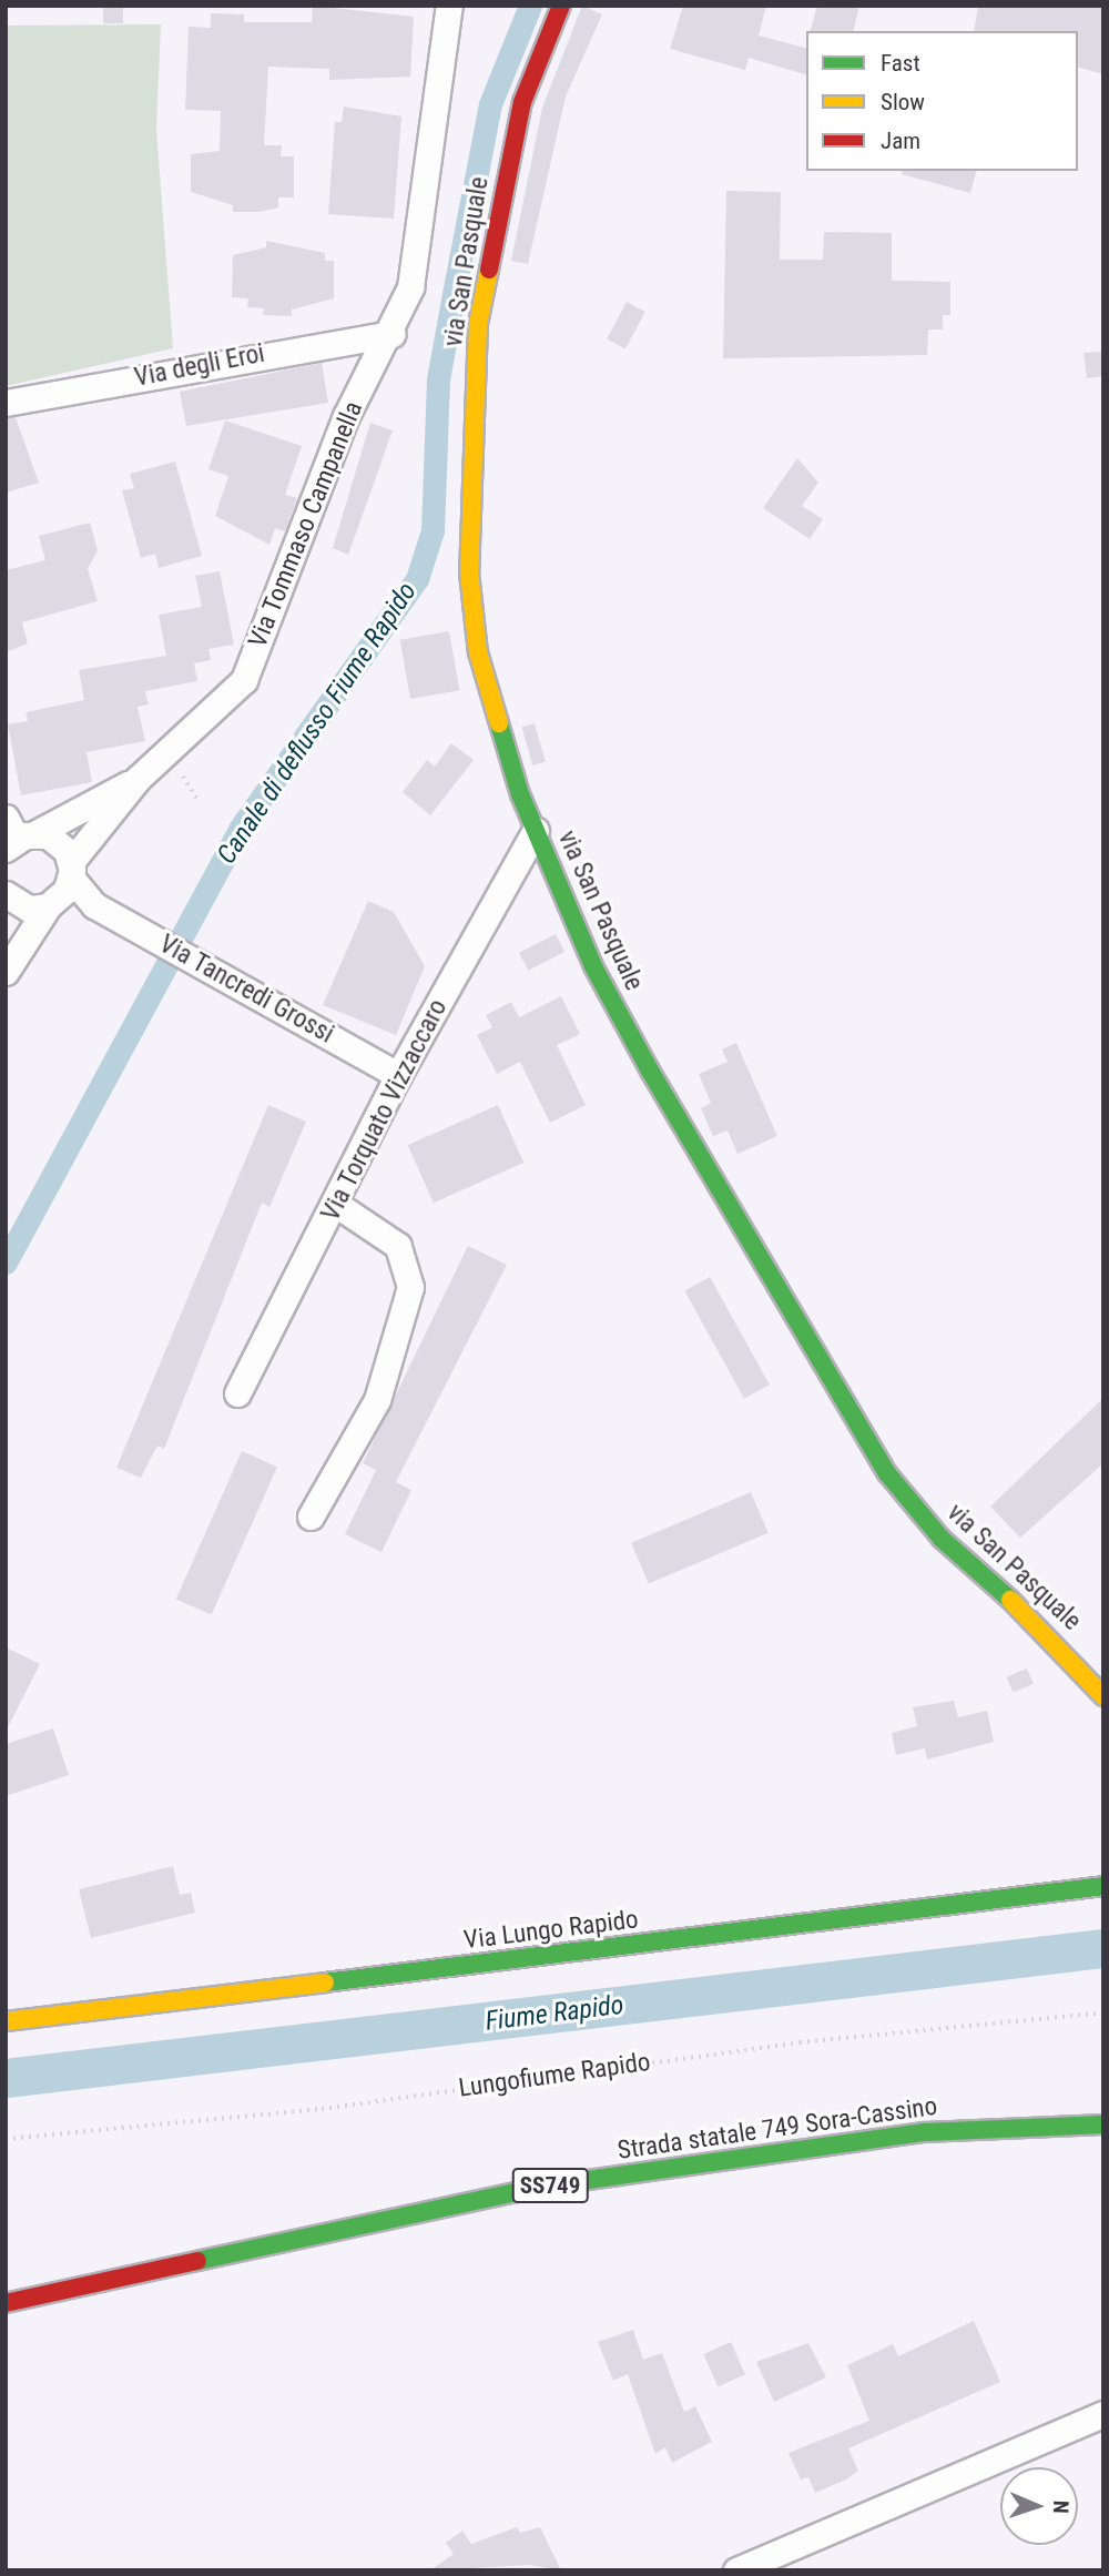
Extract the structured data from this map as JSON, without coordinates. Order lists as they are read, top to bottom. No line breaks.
{"streets":{"main road":["via San Pasquale","Via Lungo Rapido","Strada statale 749 Sora-Cassino","SS749"],"street":["Via degli Eroi","Via Tommaso Campanella","Via Tancredi Grossi","Via Torquato Vizzaccaro"],"path":["Lungofiume Rapido"]},"crossings":[["via San Pasquale","Via Torquato Vizzaccaro"],["Via degli Eroi","Via Tommaso Campanella"],["Via Tommaso Campanella","Via Tancredi Grossi"],["Via Tancredi Grossi","Via Torquato Vizzaccaro"]],"water":["Canale di deflusso Fiume Rapido","Fiume Rapido"],"legend":["Fast","Slow","Jam"],"north":"right"}
